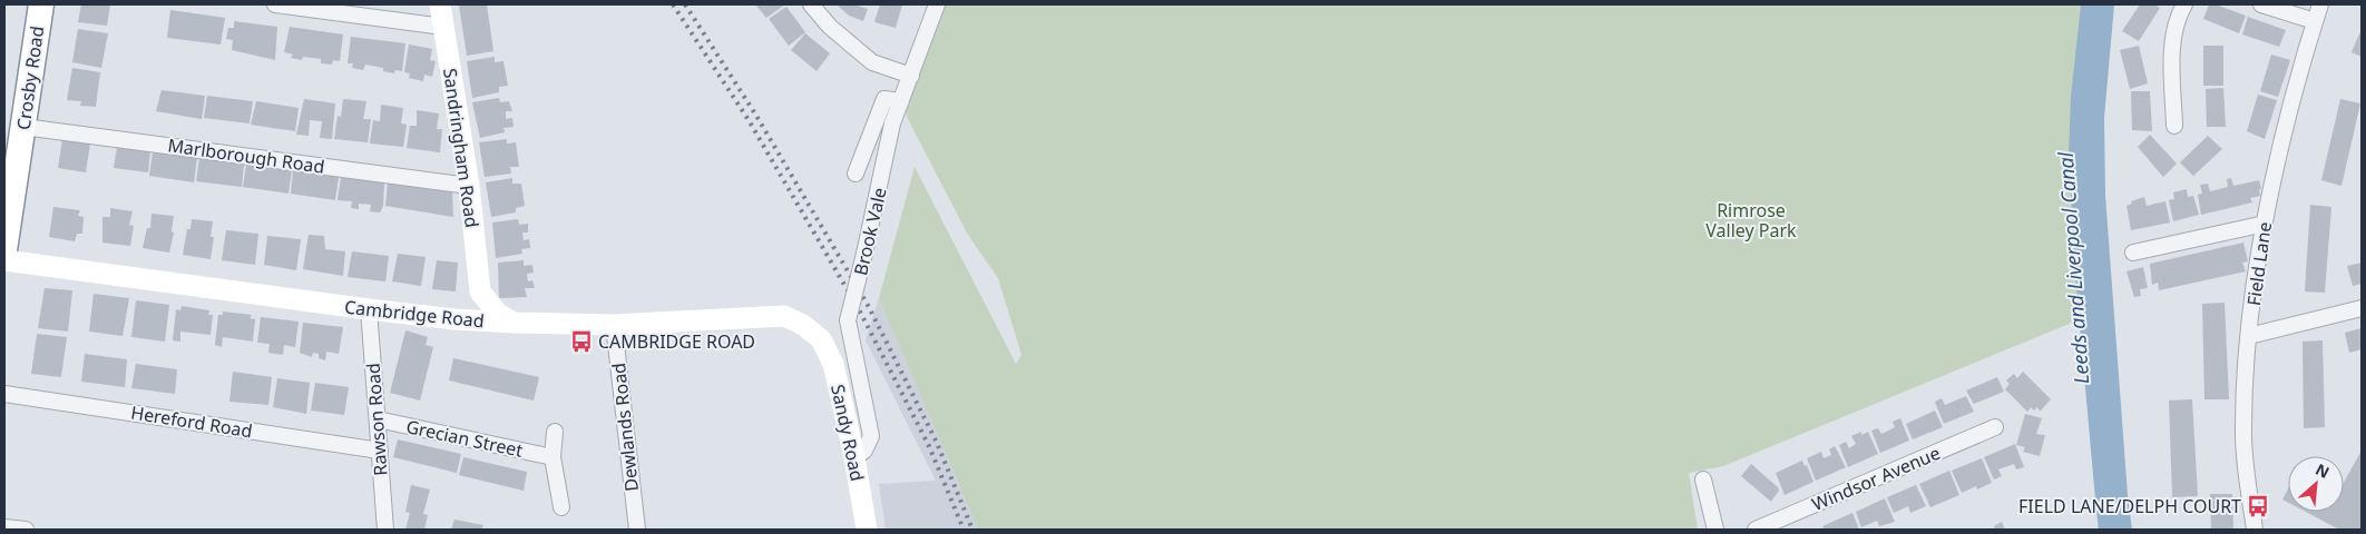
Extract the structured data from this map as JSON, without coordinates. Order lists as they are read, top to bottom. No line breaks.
{"streets":{"highway":["Crosby Road"],"main road":["Sandringham Road","Cambridge Road","Sandy Road"],"street":["Marlborough Road","Brook Vale","Field Lane","Rawson Road","Hereford Road","Dewlands Road","Grecian Street","Windsor Avenue"]},"crossings":[["Crosby Road","Marlborough Road"],["Sandringham Road","Marlborough Road"],["Brook Vale","Sandy Road"],["Cambridge Road","Rawson Road"],["Cambridge Road","Dewlands Road"],["Cambridge Road","Sandy Road"],["Rawson Road","Hereford Road"],["Rawson Road","Grecian Street"]],"water":["Leeds and Liverpool Canal"],"parks":["Rimrose Valley Park"],"places":{"bus stop":["CAMBRIDGE ROAD","FIELD LANE/DELPH COURT"]},"north":"top right"}
